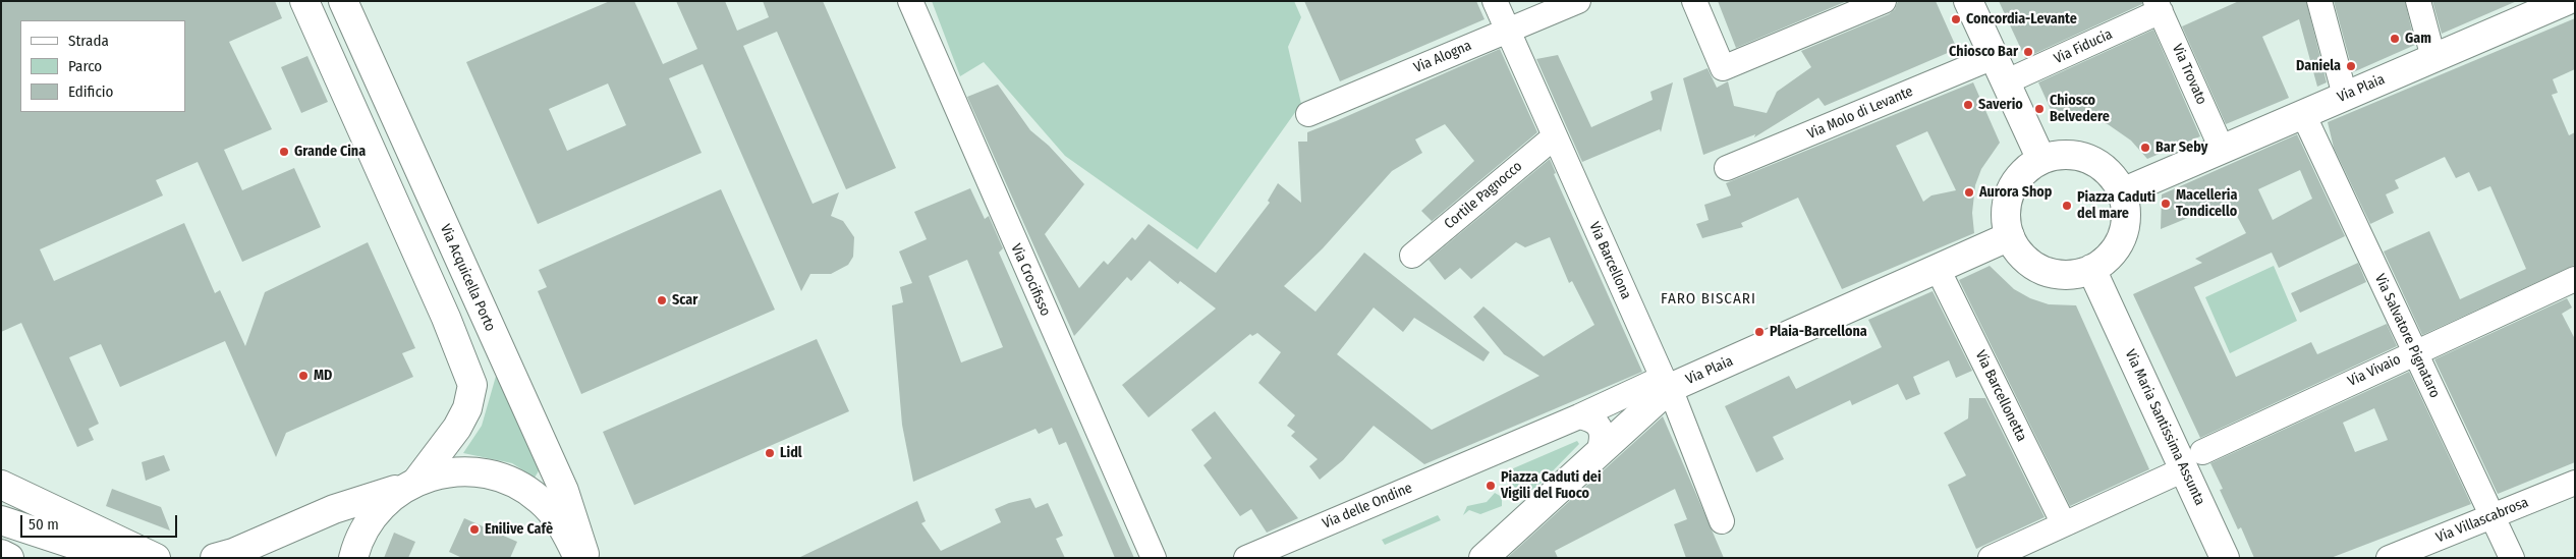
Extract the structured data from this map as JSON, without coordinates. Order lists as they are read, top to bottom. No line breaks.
{"streets":{"main road":["Via Plaia","Via Acquicella Porto","Via Maria Santissima Assunta"],"street":["Via Fiducia","Via Alogna","Via Trovato","Via Molo di Levante","Cortile Pagnocco","Via Barcellona","Via Crocifisso","Via Salvatore Pignataro","Via Vivaio","Via Barcellonetta","Via delle Ondine","Via Villascabrosa"]},"crossings":[["Via Fiducia","Via Trovato"],["Via Alogna","Via Barcellona"],["Via Trovato","Via Plaia"],["Via Plaia","Via Barcellona"],["Via Plaia","Via Salvatore Pignataro"],["Via Plaia","Via Barcellonetta"],["Via Plaia","Via Maria Santissima Assunta"],["Via Plaia","Via delle Ondine"],["Cortile Pagnocco","Via Barcellona"],["Via Barcellona","Via delle Ondine"],["Via Salvatore Pignataro","Via Vivaio"],["Via Salvatore Pignataro","Via Villascabrosa"],["Via Vivaio","Via Barcellonetta"],["Via Vivaio","Via Maria Santissima Assunta"]],"districts":["FARO BISCARI"],"places":["Concordia-Levante","Gam","Chiosco Bar","Daniela","Saverio","Chiosco Belvedere","Bar Seby","Grande Cina","Aurora Shop","Macelleria Tondicello","Piazza Caduti del mare","Scar","Plaia-Barcellona","MD","Lidl","Piazza Caduti dei Vigili del Fuoco","Enilive Cafè"],"legend":["Strada","Parco","Edificio"],"scale_bar":"50 m"}
